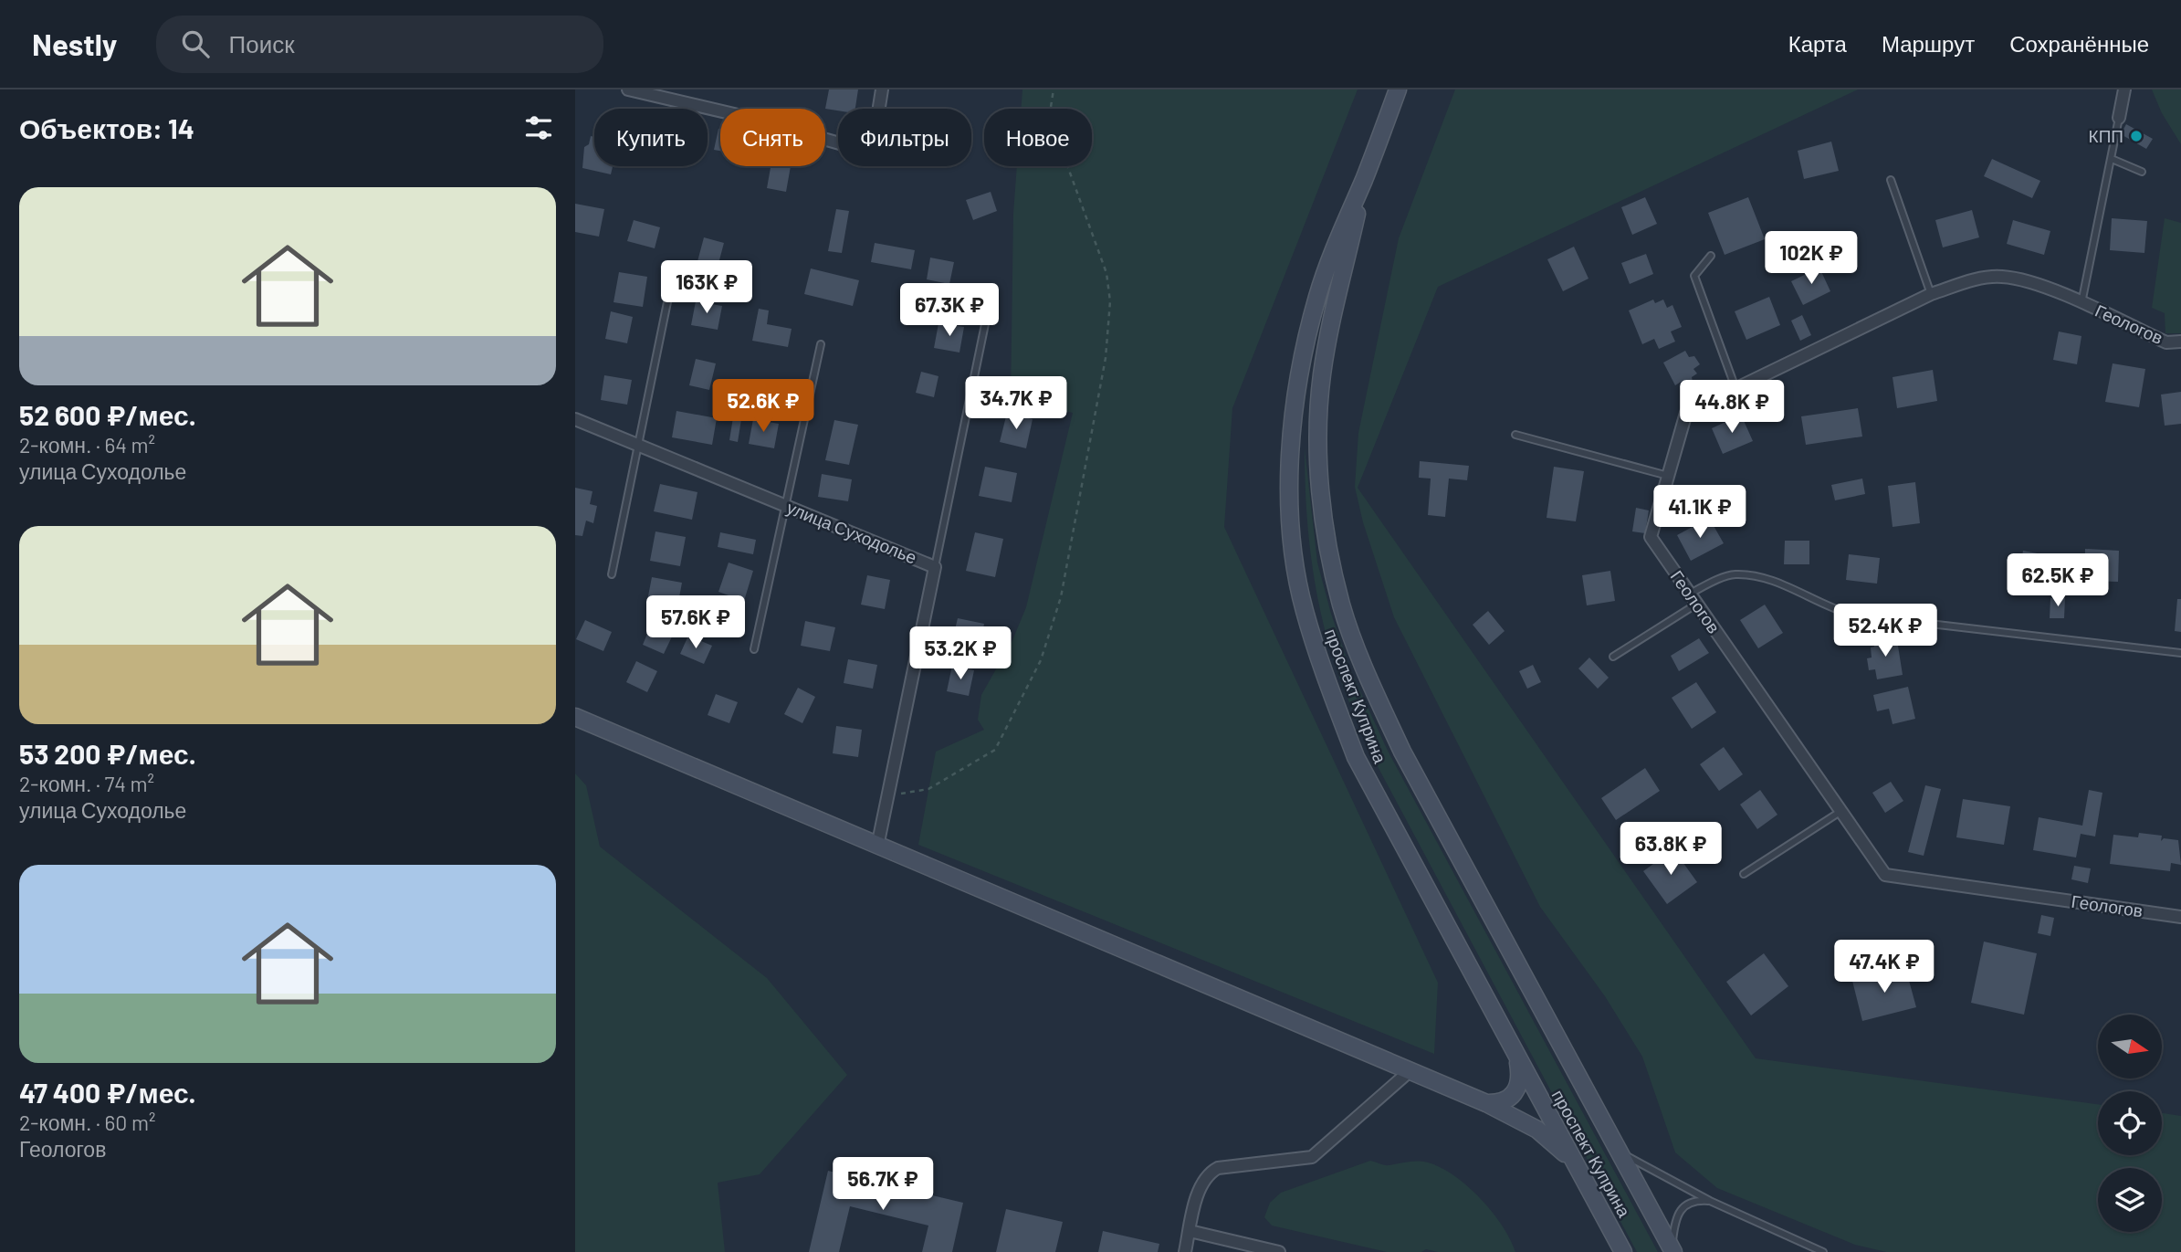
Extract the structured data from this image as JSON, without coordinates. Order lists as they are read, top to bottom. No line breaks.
{"streets":{"main road":["проспект Куприна"],"street":["Геологов","улица Суходолье"]},"places":["КПП"],"north":"right","page":{"header":"Nestly","search":"Поиск","nav":["Карта","Маршрут","Сохранённые"],"heading":"Объектов: 14","chip":["Купить","Снять","Фильтры","Новое"],"list":[{"name":"52 600 ₽/мес.","note":"2-комн. · 64 m² · улица Суходолье"},{"name":"53 200 ₽/мес.","note":"2-комн. · 74 m² · улица Суходолье"},{"name":"47 400 ₽/мес.","note":"2-комн. · 60 m² · Геологов"}],"price":["102K ₽","163K ₽","67.3K ₽","34.7K ₽","52.6K ₽","44.8K ₽","41.1K ₽","62.5K ₽","57.6K ₽","52.4K ₽","53.2K ₽","63.8K ₽","47.4K ₽","56.7K ₽"]}}
